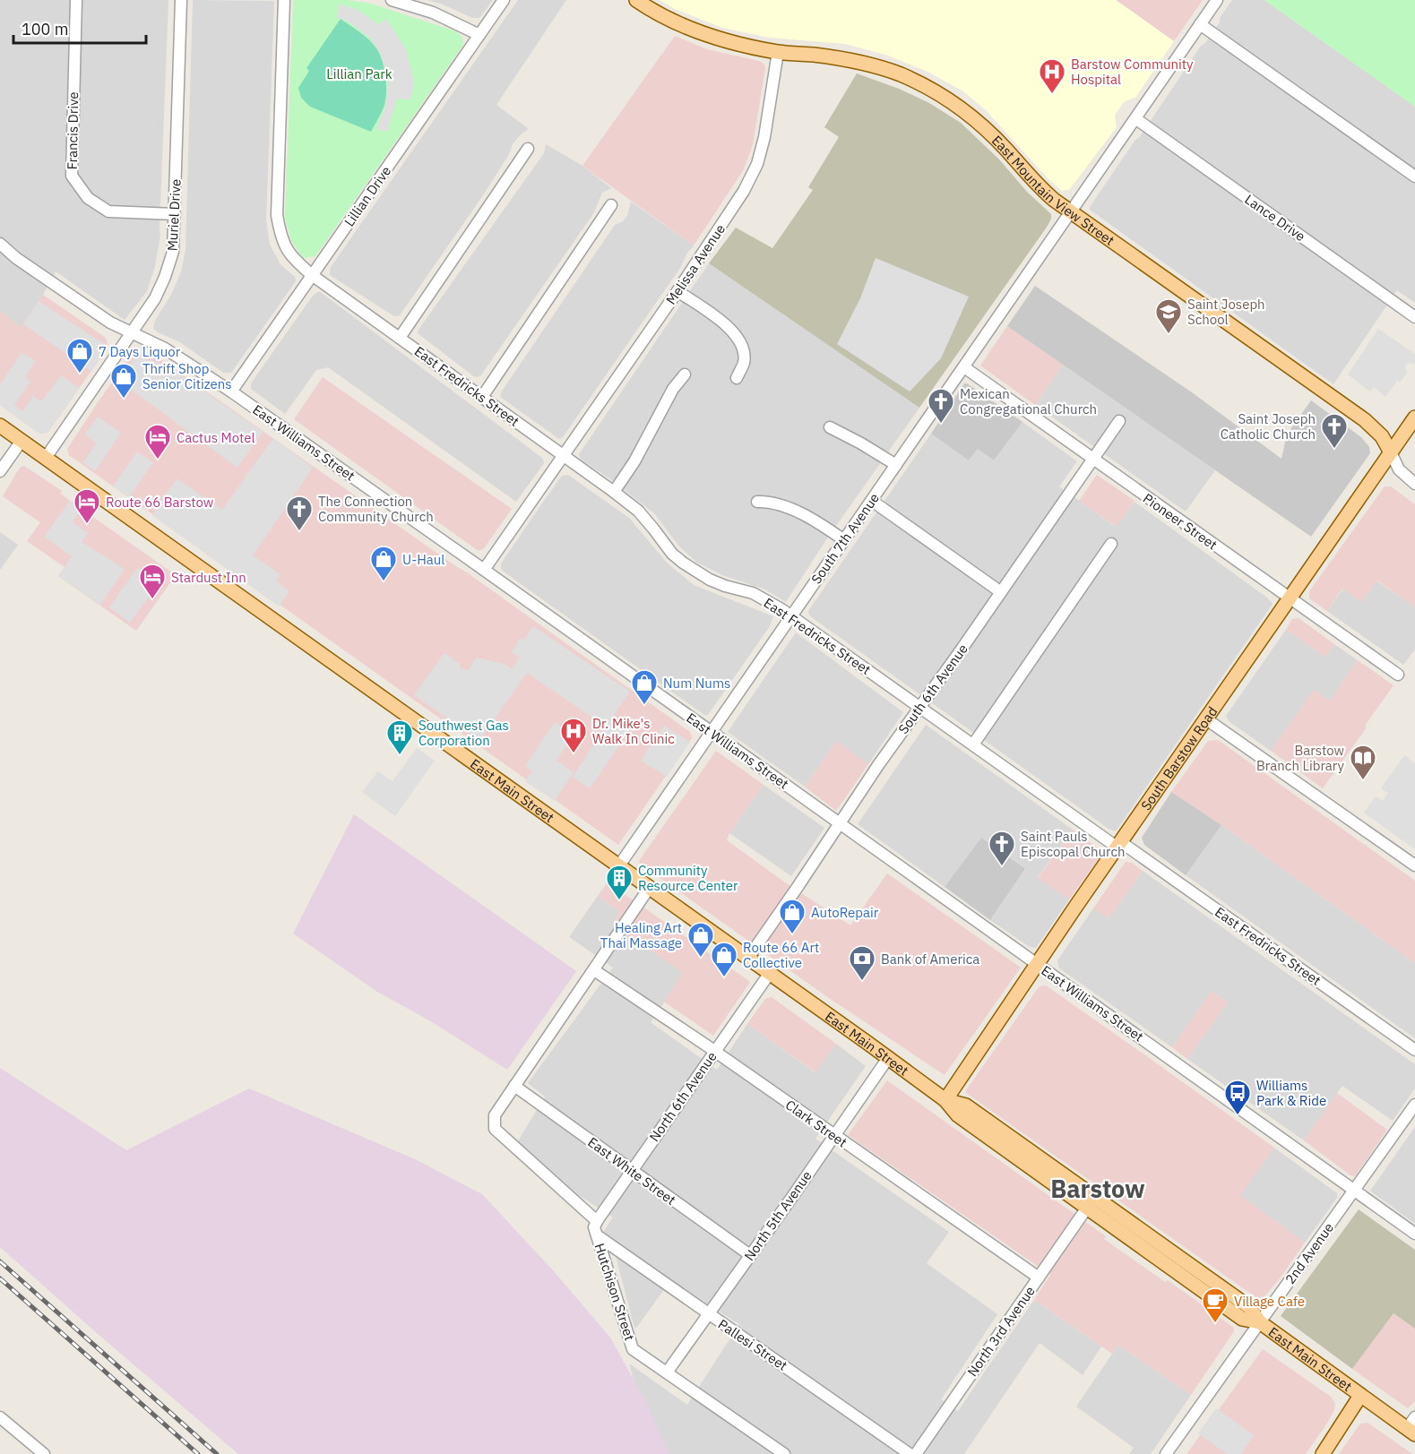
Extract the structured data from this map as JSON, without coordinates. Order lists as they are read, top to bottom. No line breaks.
{"streets":{"main road":["East Mountain View Street","South Barstow Road","East Main Street"],"street":["Francis Drive","Lillian Drive","Muriel Drive","Lance Drive","Melissa Avenue","East Fredricks Street","East Williams Street","Pioneer Street","South 7th Avenue","South 6th Avenue","North 6th Avenue","Clark Street","East White Street","North 5th Avenue","2nd Avenue","Hutchison Street","North 3rd Avenue","Pallesi Street"]},"crossings":[["Francis Drive","Muriel Drive"],["East Mountain View Street","Melissa Avenue"],["East Mountain View Street","South 7th Avenue"],["East Mountain View Street","South Barstow Road"],["Lillian Drive","East Fredricks Street"],["Lillian Drive","East Williams Street"],["Muriel Drive","East Williams Street"],["Muriel Drive","East Main Street"],["Lance Drive","South 7th Avenue"],["Melissa Avenue","East Fredricks Street"],["Melissa Avenue","East Williams Street"],["East Fredricks Street","South 7th Avenue"],["East Fredricks Street","South 6th Avenue"],["East Fredricks Street","South Barstow Road"],["East Williams Street","South 7th Avenue"],["East Williams Street","South 6th Avenue"],["East Williams Street","South Barstow Road"],["East Williams Street","2nd Avenue"],["Pioneer Street","South 7th Avenue"],["Pioneer Street","South 6th Avenue"],["Pioneer Street","South Barstow Road"],["South 7th Avenue","East Main Street"],["South 6th Avenue","East Main Street"],["South Barstow Road","East Main Street"],["East Main Street","North 6th Avenue"],["East Main Street","North 5th Avenue"],["East Main Street","2nd Avenue"],["East Main Street","North 3rd Avenue"],["North 6th Avenue","Clark Street"],["North 6th Avenue","East White Street"],["North 6th Avenue","Hutchison Street"],["Clark Street","North 5th Avenue"],["Clark Street","North 3rd Avenue"],["East White Street","North 5th Avenue"],["North 5th Avenue","Hutchison Street"],["North 5th Avenue","Pallesi Street"],["Hutchison Street","Pallesi Street"]],"districts":["Barstow"],"parks":["Lillian Park"],"places":{"hospital":["Barstow Community Hospital","Dr. Mike's Walk In Clinic"],"school or university":["Saint Joseph School"],"shop":["7 Days Liquor","Thrift Shop Senior Citizens","U-Haul","Num Nums","AutoRepair","Healing Art Thai Massage","Route 66 Art Collective"],"church":["Mexican Congregational Church","Saint Joseph Catholic Church","The Connection Community Church","Saint Pauls Episcopal Church"],"hotel":["Cactus Motel","Route 66 Barstow","Stardust Inn"],"building":["Southwest Gas Corporation","Community Resource Center"],"library":["Barstow Branch Library"],"bank":["Bank of America"],"bus stop":["Williams Park & Ride"],"cafe":["Village Cafe"]},"scale_bar":"100 m"}
